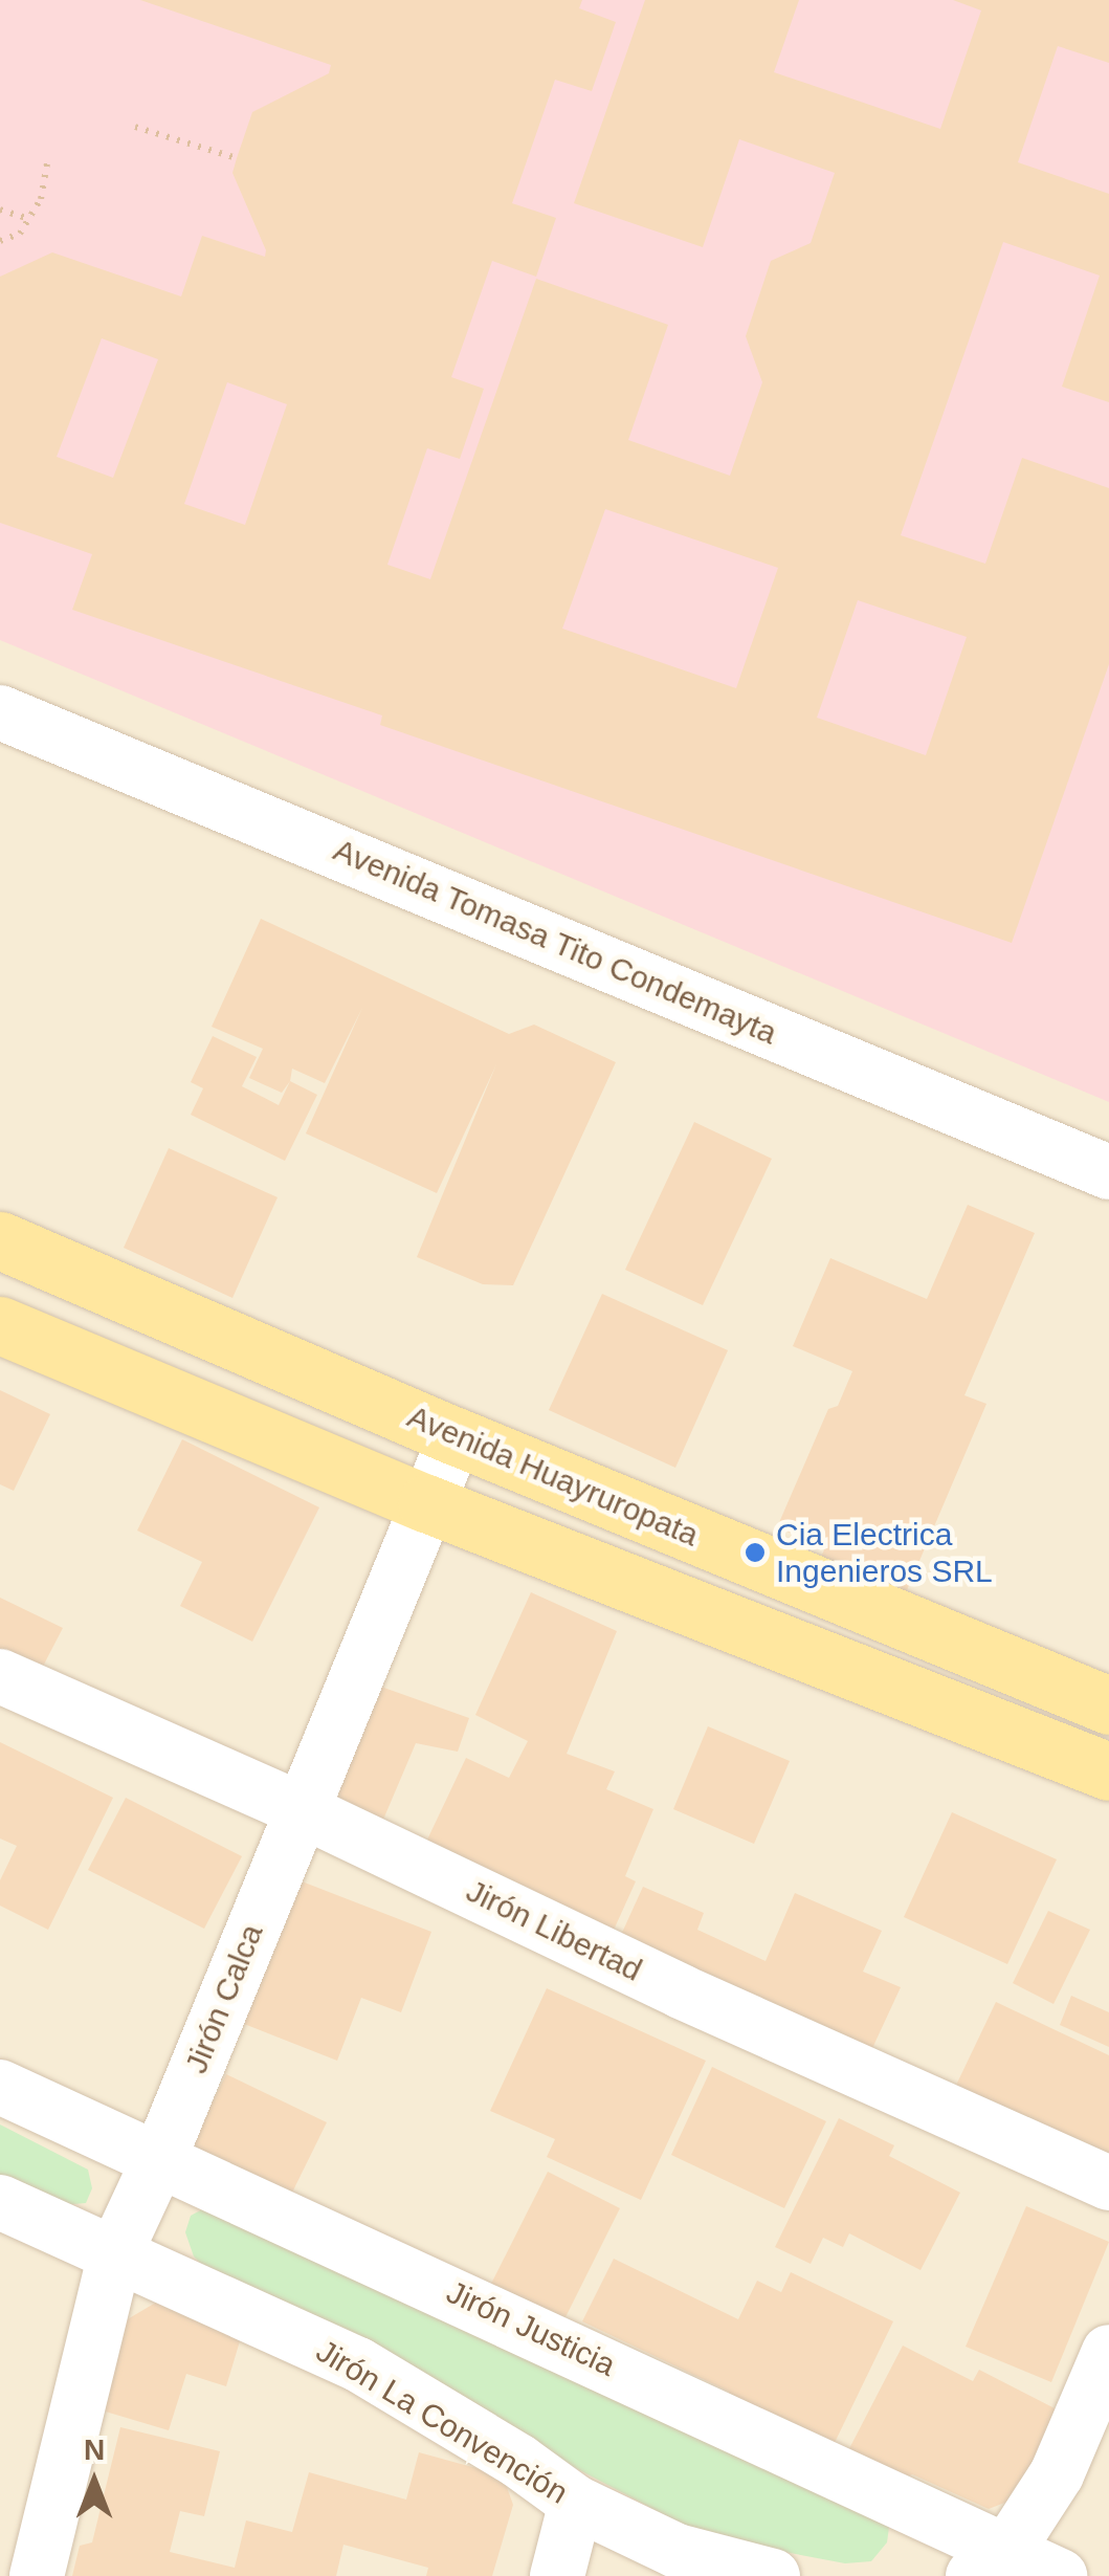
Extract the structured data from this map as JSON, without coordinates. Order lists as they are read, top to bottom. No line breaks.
{"streets":{"main road":["Avenida Huayruropata"],"street":["Avenida Tomasa Tito Condemayta","Jirón Libertad","Jirón Calca","Jirón Justicia","Jirón La Convención"]},"crossings":[["Avenida Huayruropata","Jirón Calca"],["Jirón Libertad","Jirón Calca"],["Jirón Calca","Jirón Justicia"],["Jirón Calca","Jirón La Convención"]],"places":["Cia Electrica Ingenieros SRL"],"north":"top"}
